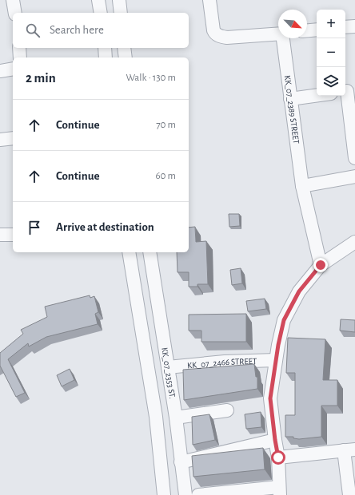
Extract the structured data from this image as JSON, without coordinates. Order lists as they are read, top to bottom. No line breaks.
{"streets":{"street":["KK_07_2389 STREET","KK_07_2466 STREET","KK_07_2353 ST."]},"crossings":[["KK_07_2466 STREET","KK_07_2353 ST."]],"north":"bottom right","page":{"map_buttons":["+","−"],"search":"Search here","heading":["2 min","Walk · 130 m"],"list":[["Continue","70 m"],["Continue","60 m"],"Arrive at destination"]}}
